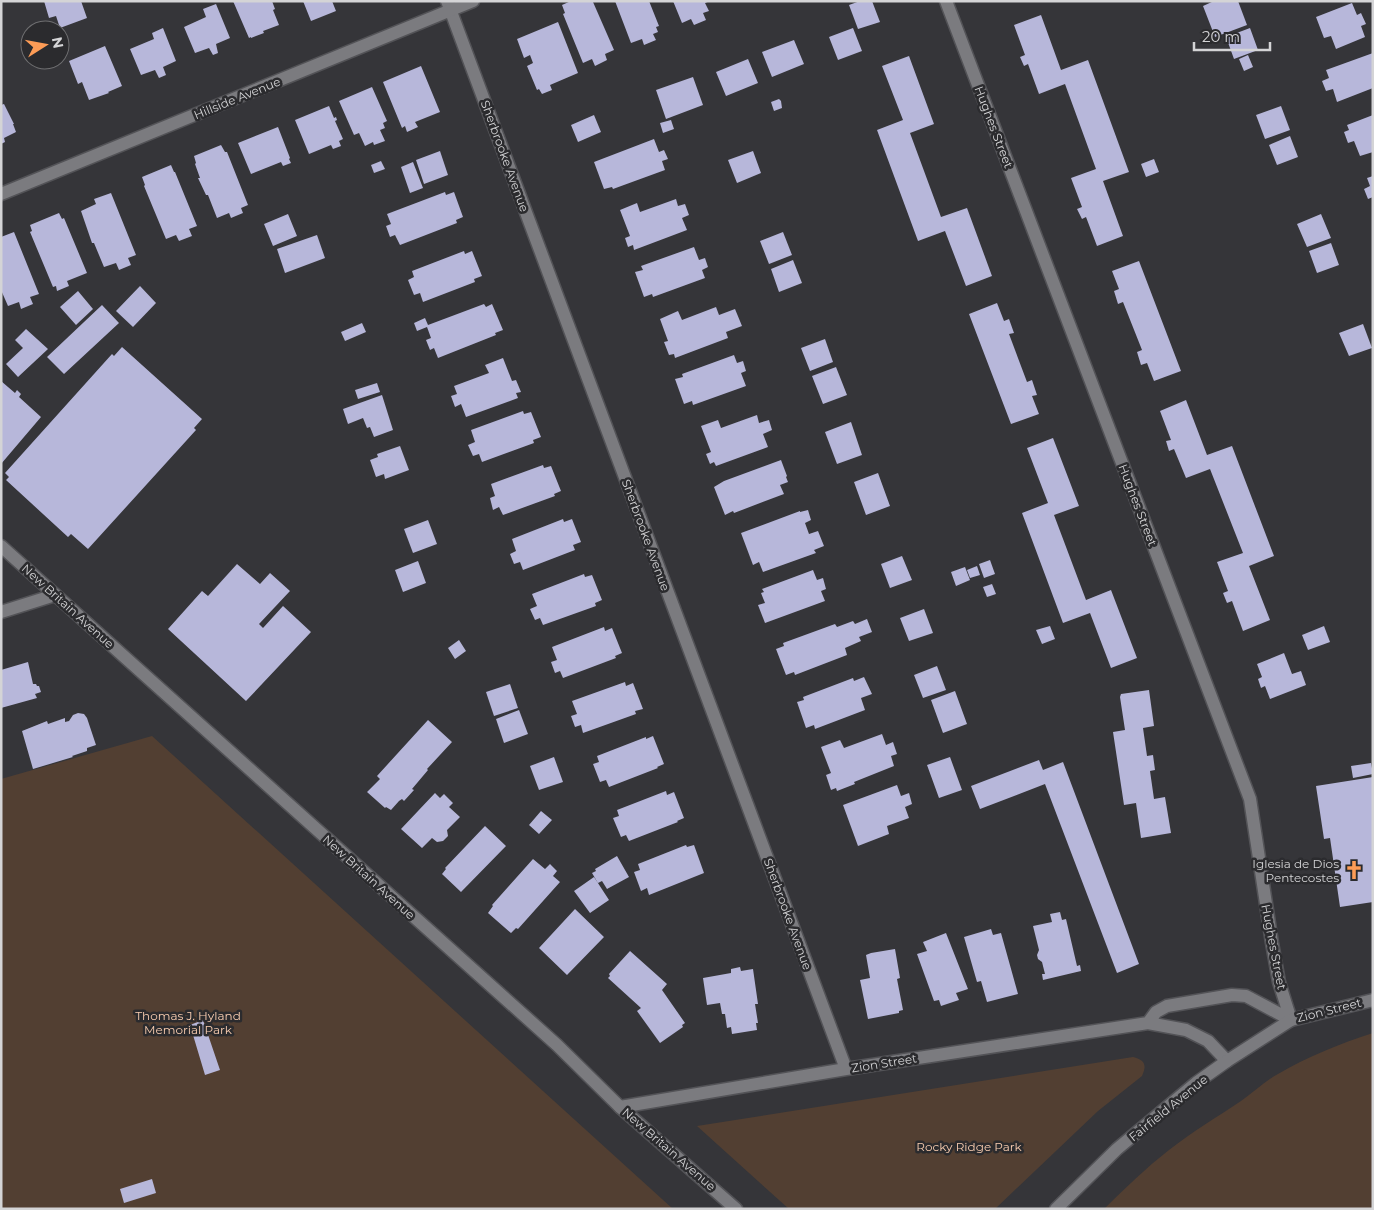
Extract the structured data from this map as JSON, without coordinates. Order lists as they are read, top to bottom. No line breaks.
{"streets":{"street":["Hillside Avenue","Hughes Street","Sherbrooke Avenue","New Britain Avenue","Zion Street","Fairfield Avenue"]},"crossings":[["Hillside Avenue","Sherbrooke Avenue"],["Hughes Street","Zion Street"],["Hughes Street","Fairfield Avenue"],["Sherbrooke Avenue","Zion Street"],["New Britain Avenue","Zion Street"],["Zion Street","Fairfield Avenue"]],"parks":["Thomas J. Hyland Memorial Park","Rocky Ridge Park"],"places":{"church":["Iglesia de Dios Pentecostes"]},"scale_bar":"20 m","north":"right"}
